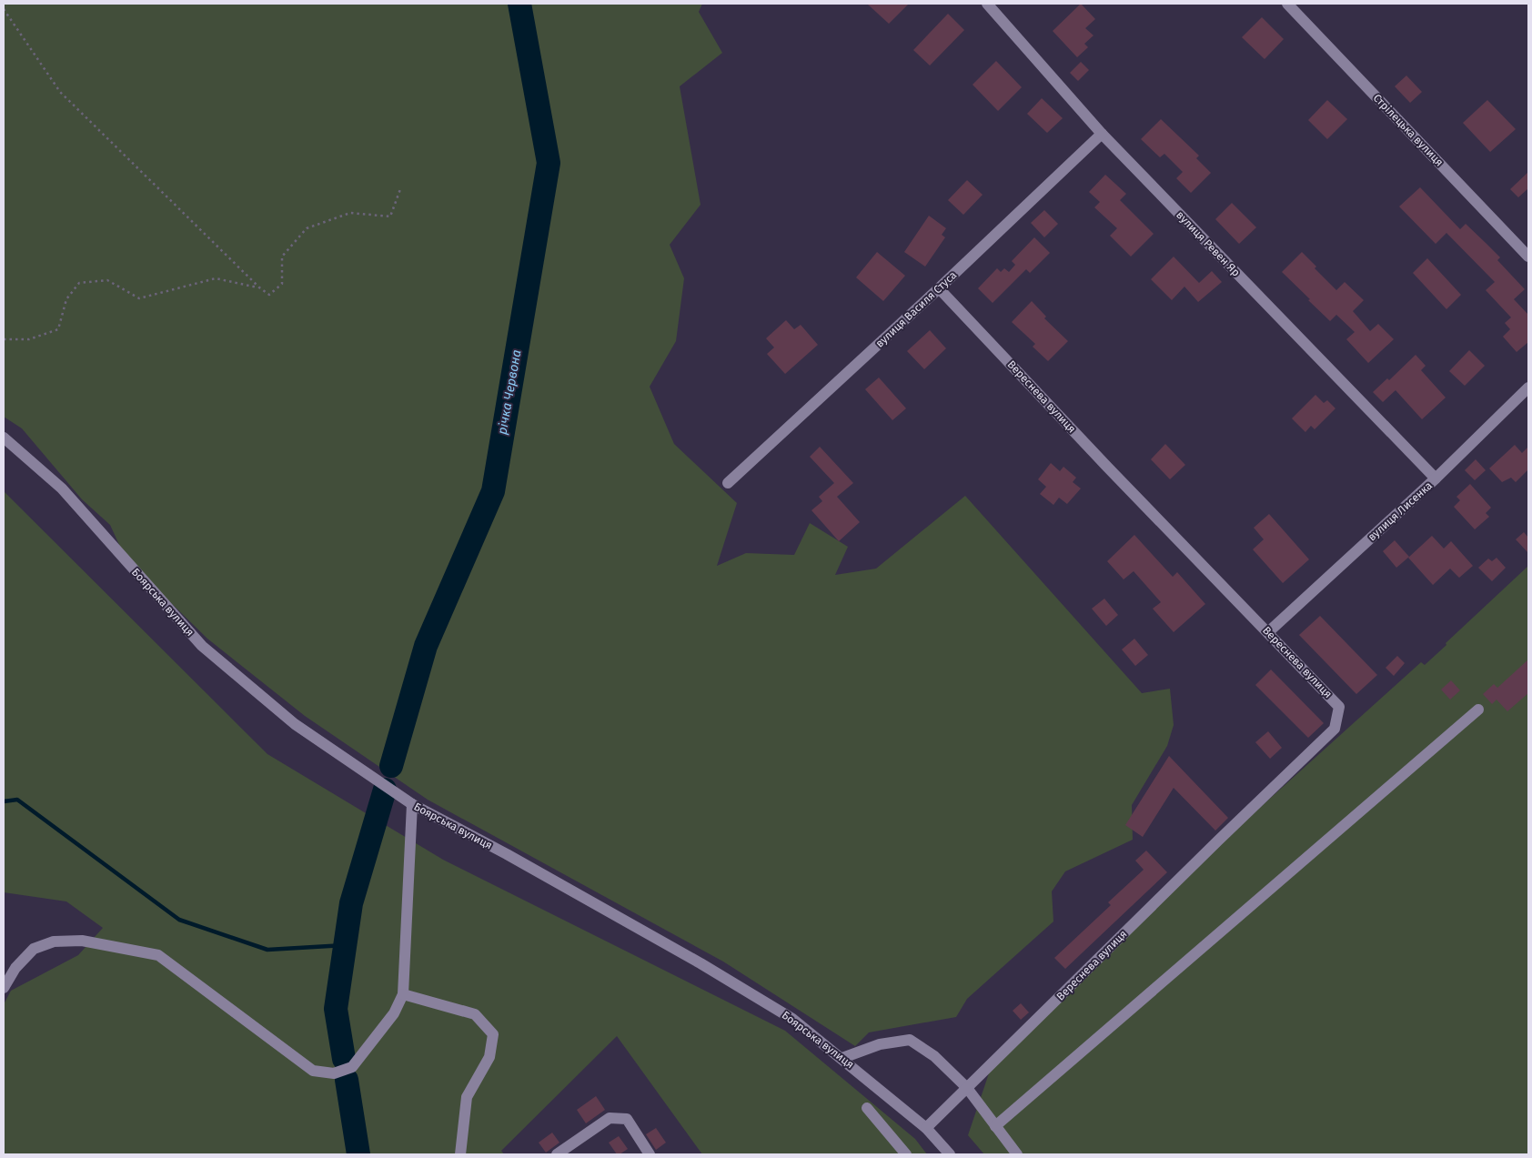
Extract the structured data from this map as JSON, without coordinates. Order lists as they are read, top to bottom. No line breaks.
{"streets":{"street":["Стрілецька вулиця","вулиця Ревен Яр","вулиця Василя Стуса","Вереснева вулиця","вулиця Лисенка","Боярська вулиця"]},"crossings":[["вулиця Ревен Яр","вулиця Василя Стуса"],["вулиця Ревен Яр","вулиця Лисенка"],["вулиця Василя Стуса","Вереснева вулиця"],["Вереснева вулиця","вулиця Лисенка"],["Вереснева вулиця","Боярська вулиця"]],"water":["річка Червона"]}
